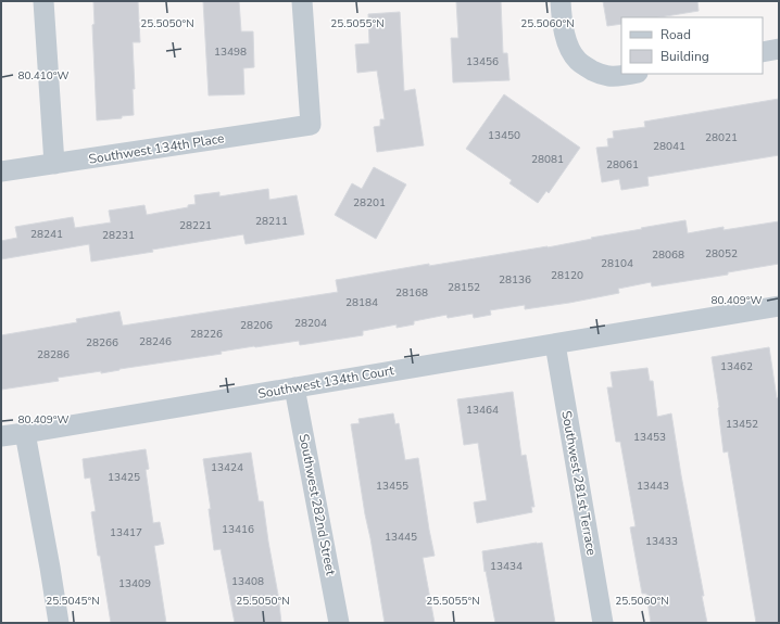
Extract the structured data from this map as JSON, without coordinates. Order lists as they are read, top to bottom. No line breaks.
{"streets":{"street":["Southwest 134th Place","Southwest 134th Court","Southwest 281st Terrace","Southwest 282nd Street"]},"crossings":[["Southwest 134th Court","Southwest 281st Terrace"],["Southwest 134th Court","Southwest 282nd Street"]],"house_numbers":["13498","13456","13450","28021","28041","28081","28061","28201","28211","28221","28241","28231","28052","28068","28104","28120","28136","28152","28168","28184","28204","28206","28226","28246","28266","28286","13462","13464","13452","13453","13424","13425","13455","13443","13416","13417","13445","13433","13434","13408","13409"],"legend":["Road","Building"],"coordinates":["25.5050°N","25.5060°N","25.5055°N","80.410°W","80.409°W","25.5045°N"]}
